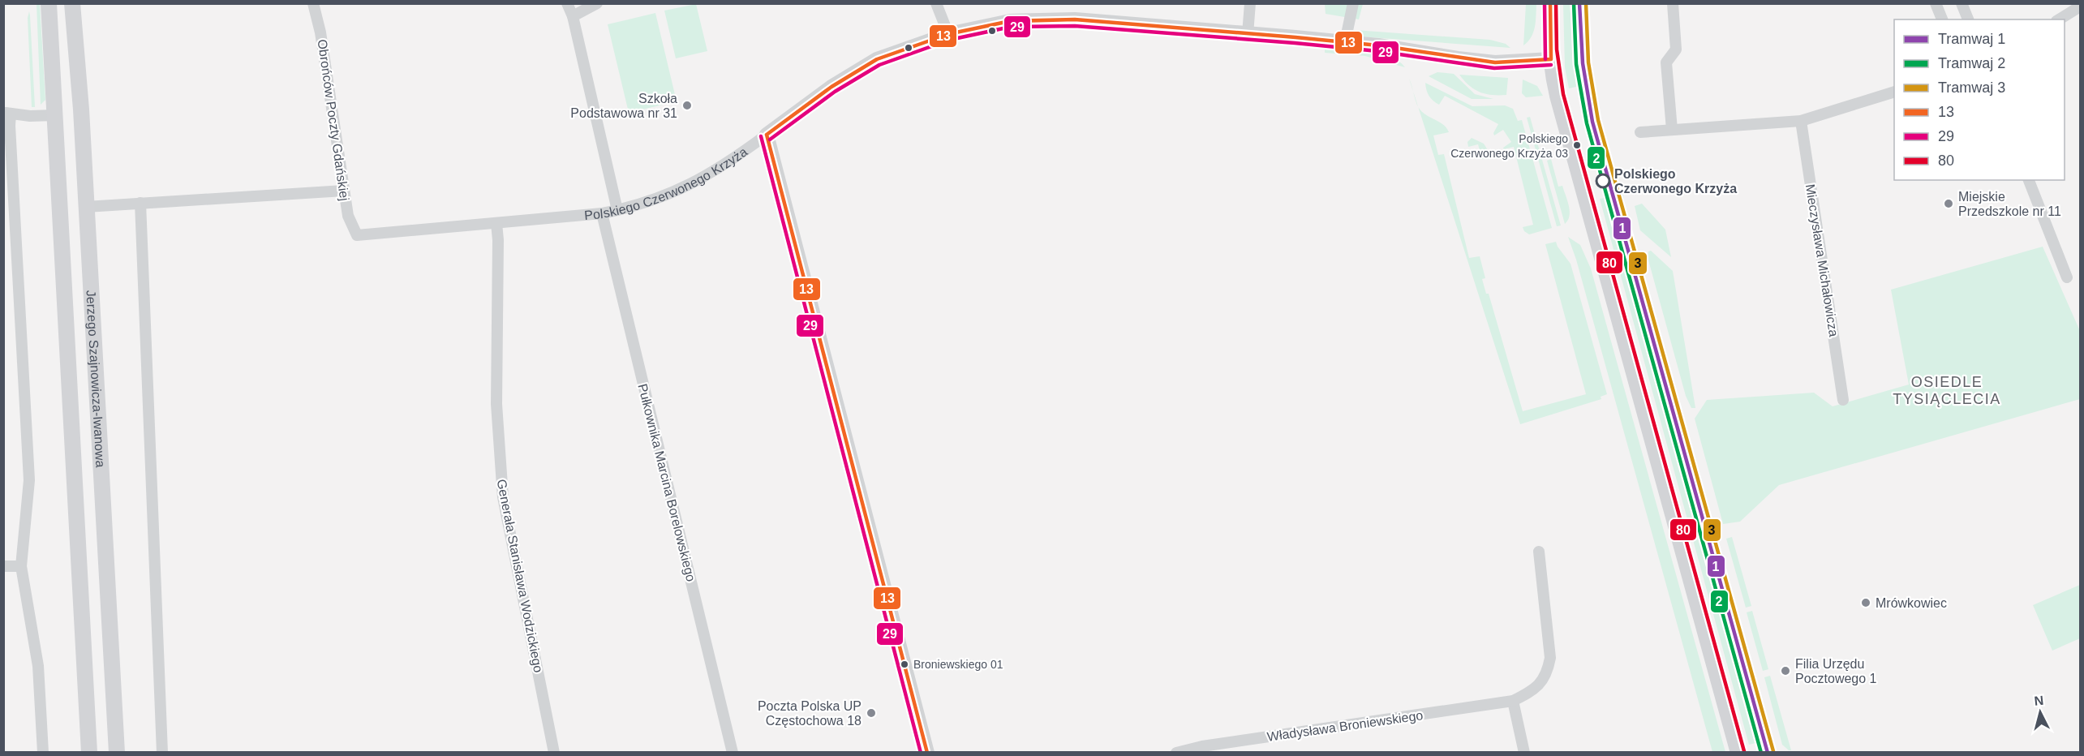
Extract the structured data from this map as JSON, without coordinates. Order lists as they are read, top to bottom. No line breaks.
{"streets":{"main road":["Jerzego Szajnowicza-Iwanowa"],"street":["Obrońców Poczty Gdańskiej","Polskiego Czerwonego Krzyża","Mieczysława Michałowicza","Pułkownika Marcina Borelowskiego","Generała Stanisława Wodzickiego","Władysława Broniewskiego"]},"crossings":[["Obrońców Poczty Gdańskiej","Polskiego Czerwonego Krzyża"],["Polskiego Czerwonego Krzyża","Pułkownika Marcina Borelowskiego"],["Polskiego Czerwonego Krzyża","Generała Stanisława Wodzickiego"]],"districts":["OSIEDLE TYSIĄCLECIA"],"places":["Szkoła Podstawowa nr 31","Polskiego Czerwonego Krzyża 03","Polskiego Czerwonego Krzyża","Miejskie Przedszkole nr 11","Mrówkowiec","Broniewskiego 01","Filia Urzędu Pocztowego 1","Poczta Polska UP Częstochowa 18"],"lines":["tram line 1","tram line 2","tram line 3","transit line 13","transit line 29","transit line 80"],"legend":["Tramwaj 1","Tramwaj 2","Tramwaj 3","13","29","80"],"north":"top"}
